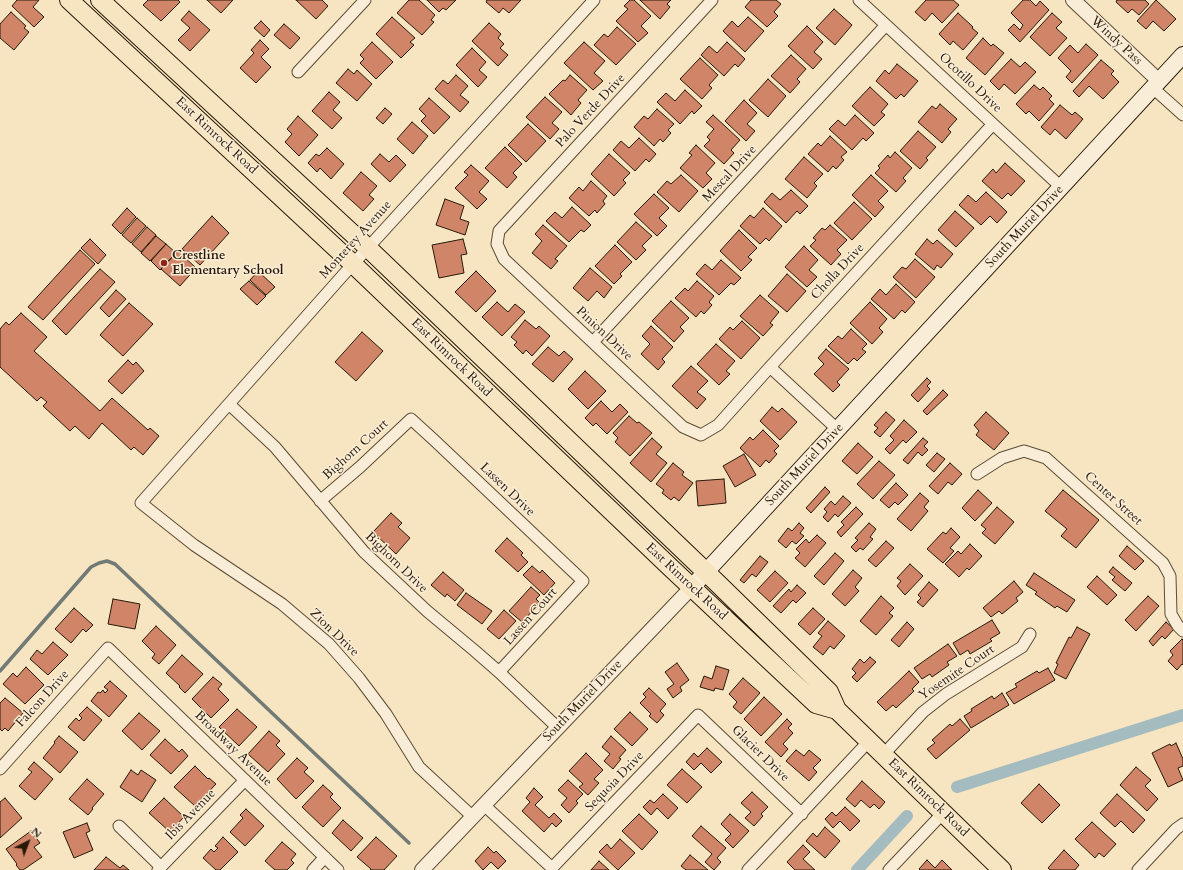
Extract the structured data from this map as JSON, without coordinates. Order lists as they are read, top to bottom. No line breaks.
{"streets":{"main road":["East Rimrock Road","South Muriel Drive"],"street":["Windy Pass","Ocotillo Drive","Palo Verde Drive","Mescal Drive","Monterey Avenue","Cholla Drive","Pinion Drive","Bighorn Court","Lassen Drive","Center Street","Bighorn Drive","Lassen Court","Zion Drive","Yosemite Court","Falcon Drive","Broadway Avenue","Glacier Drive","Sequoia Drive","Ibis Avenue"]},"crossings":[["Windy Pass","South Muriel Drive"],["Ocotillo Drive","Mescal Drive"],["Ocotillo Drive","South Muriel Drive"],["Ocotillo Drive","Cholla Drive"],["Palo Verde Drive","Pinion Drive"],["East Rimrock Road","South Muriel Drive"],["East Rimrock Road","Monterey Avenue"],["East Rimrock Road","Yosemite Court"],["Mescal Drive","Pinion Drive"],["South Muriel Drive","Bighorn Drive"],["South Muriel Drive","Zion Drive"],["South Muriel Drive","Sequoia Drive"],["Monterey Avenue","Bighorn Drive"],["Monterey Avenue","Zion Drive"],["Cholla Drive","Pinion Drive"],["Bighorn Court","Lassen Drive"],["Bighorn Court","Bighorn Drive"],["Lassen Drive","Lassen Court"],["Bighorn Drive","Lassen Court"],["Falcon Drive","Broadway Avenue"],["Broadway Avenue","Ibis Avenue"],["Glacier Drive","Sequoia Drive"]],"places":["Crestline Elementary School"],"north":"top right"}
